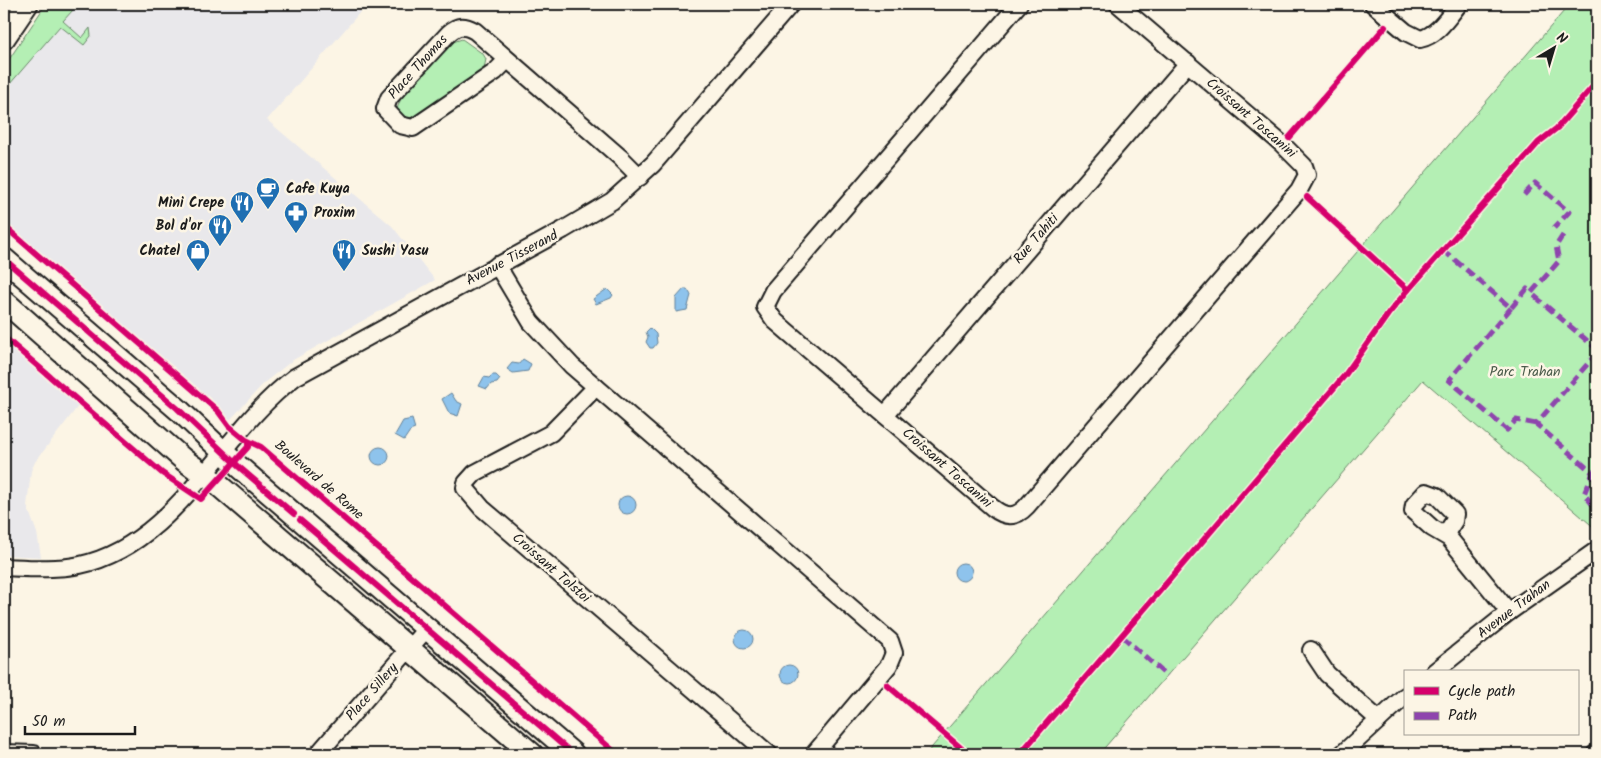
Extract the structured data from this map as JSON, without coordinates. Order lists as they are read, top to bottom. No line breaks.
{"streets":{"street":["Place Thomas","Croissant Toscanini","Rue Tahiti","Avenue Tisserand","Croissant Tolstoi","Avenue Trahan","Place Sillery"],"cycle path":["Boulevard de Rome"]},"crossings":[["Place Thomas","Avenue Tisserand"],["Croissant Toscanini","Rue Tahiti"]],"parks":["Parc Trahan"],"places":{"cafe":["Cafe Kuya"],"restaurant":["Mini Crepe","Bol d'or","Sushi Yasu"],"pharmacy":["Proxim"],"shop":["Chatel"]},"legend":["Cycle path","Path"],"scale_bar":"50 m","north":"top right"}
